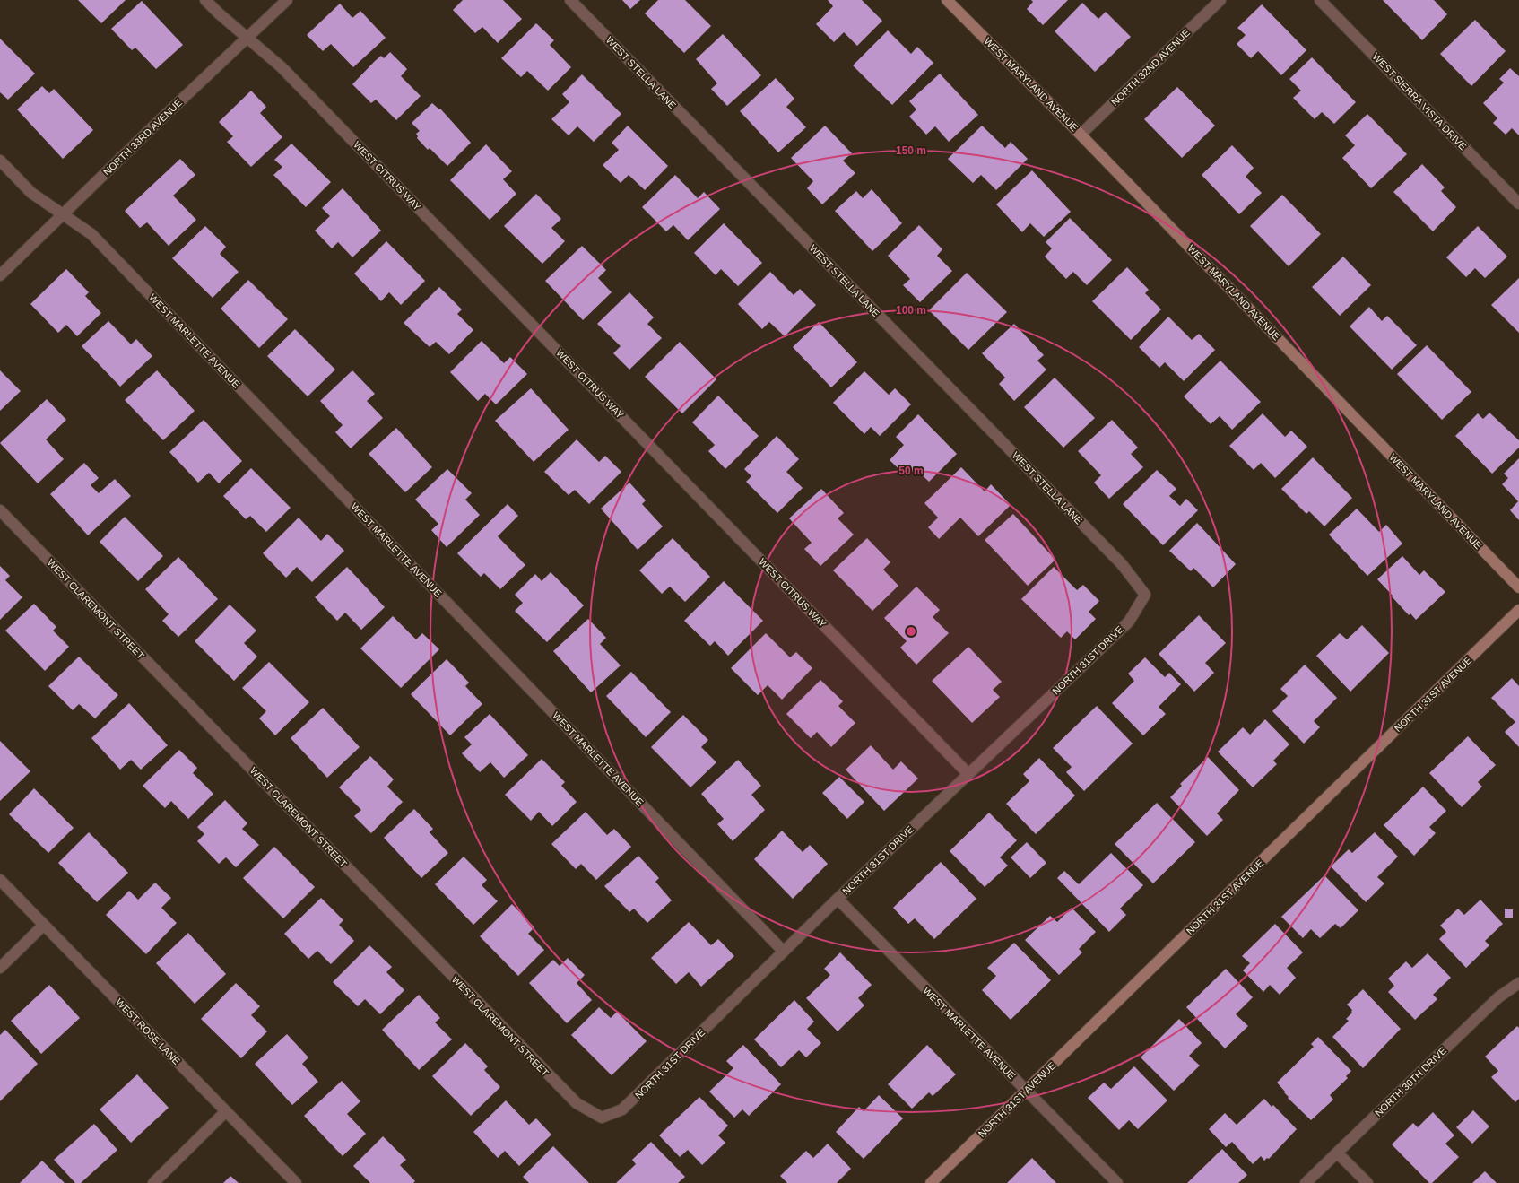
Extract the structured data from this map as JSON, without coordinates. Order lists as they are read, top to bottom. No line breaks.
{"streets":{"street":["NORTH 32ND AVENUE","WEST STELLA LANE","WEST MARYLAND AVENUE","WEST SIERRA VISTA DRIVE","NORTH 33RD AVENUE","WEST CITRUS WAY","WEST MARLETTE AVENUE","WEST CLAREMONT STREET","NORTH 31ST DRIVE","NORTH 31ST AVENUE","WEST ROSE LANE","NORTH 30TH DRIVE"]},"crossings":[["NORTH 32ND AVENUE","WEST MARYLAND AVENUE"],["WEST STELLA LANE","NORTH 31ST DRIVE"],["NORTH 33RD AVENUE","WEST CITRUS WAY"],["NORTH 33RD AVENUE","WEST MARLETTE AVENUE"],["WEST CITRUS WAY","NORTH 31ST DRIVE"],["WEST MARLETTE AVENUE","NORTH 31ST DRIVE"],["WEST MARLETTE AVENUE","NORTH 31ST AVENUE"],["WEST CLAREMONT STREET","NORTH 31ST DRIVE"]],"rings":["150 m","100 m","50 m"]}
